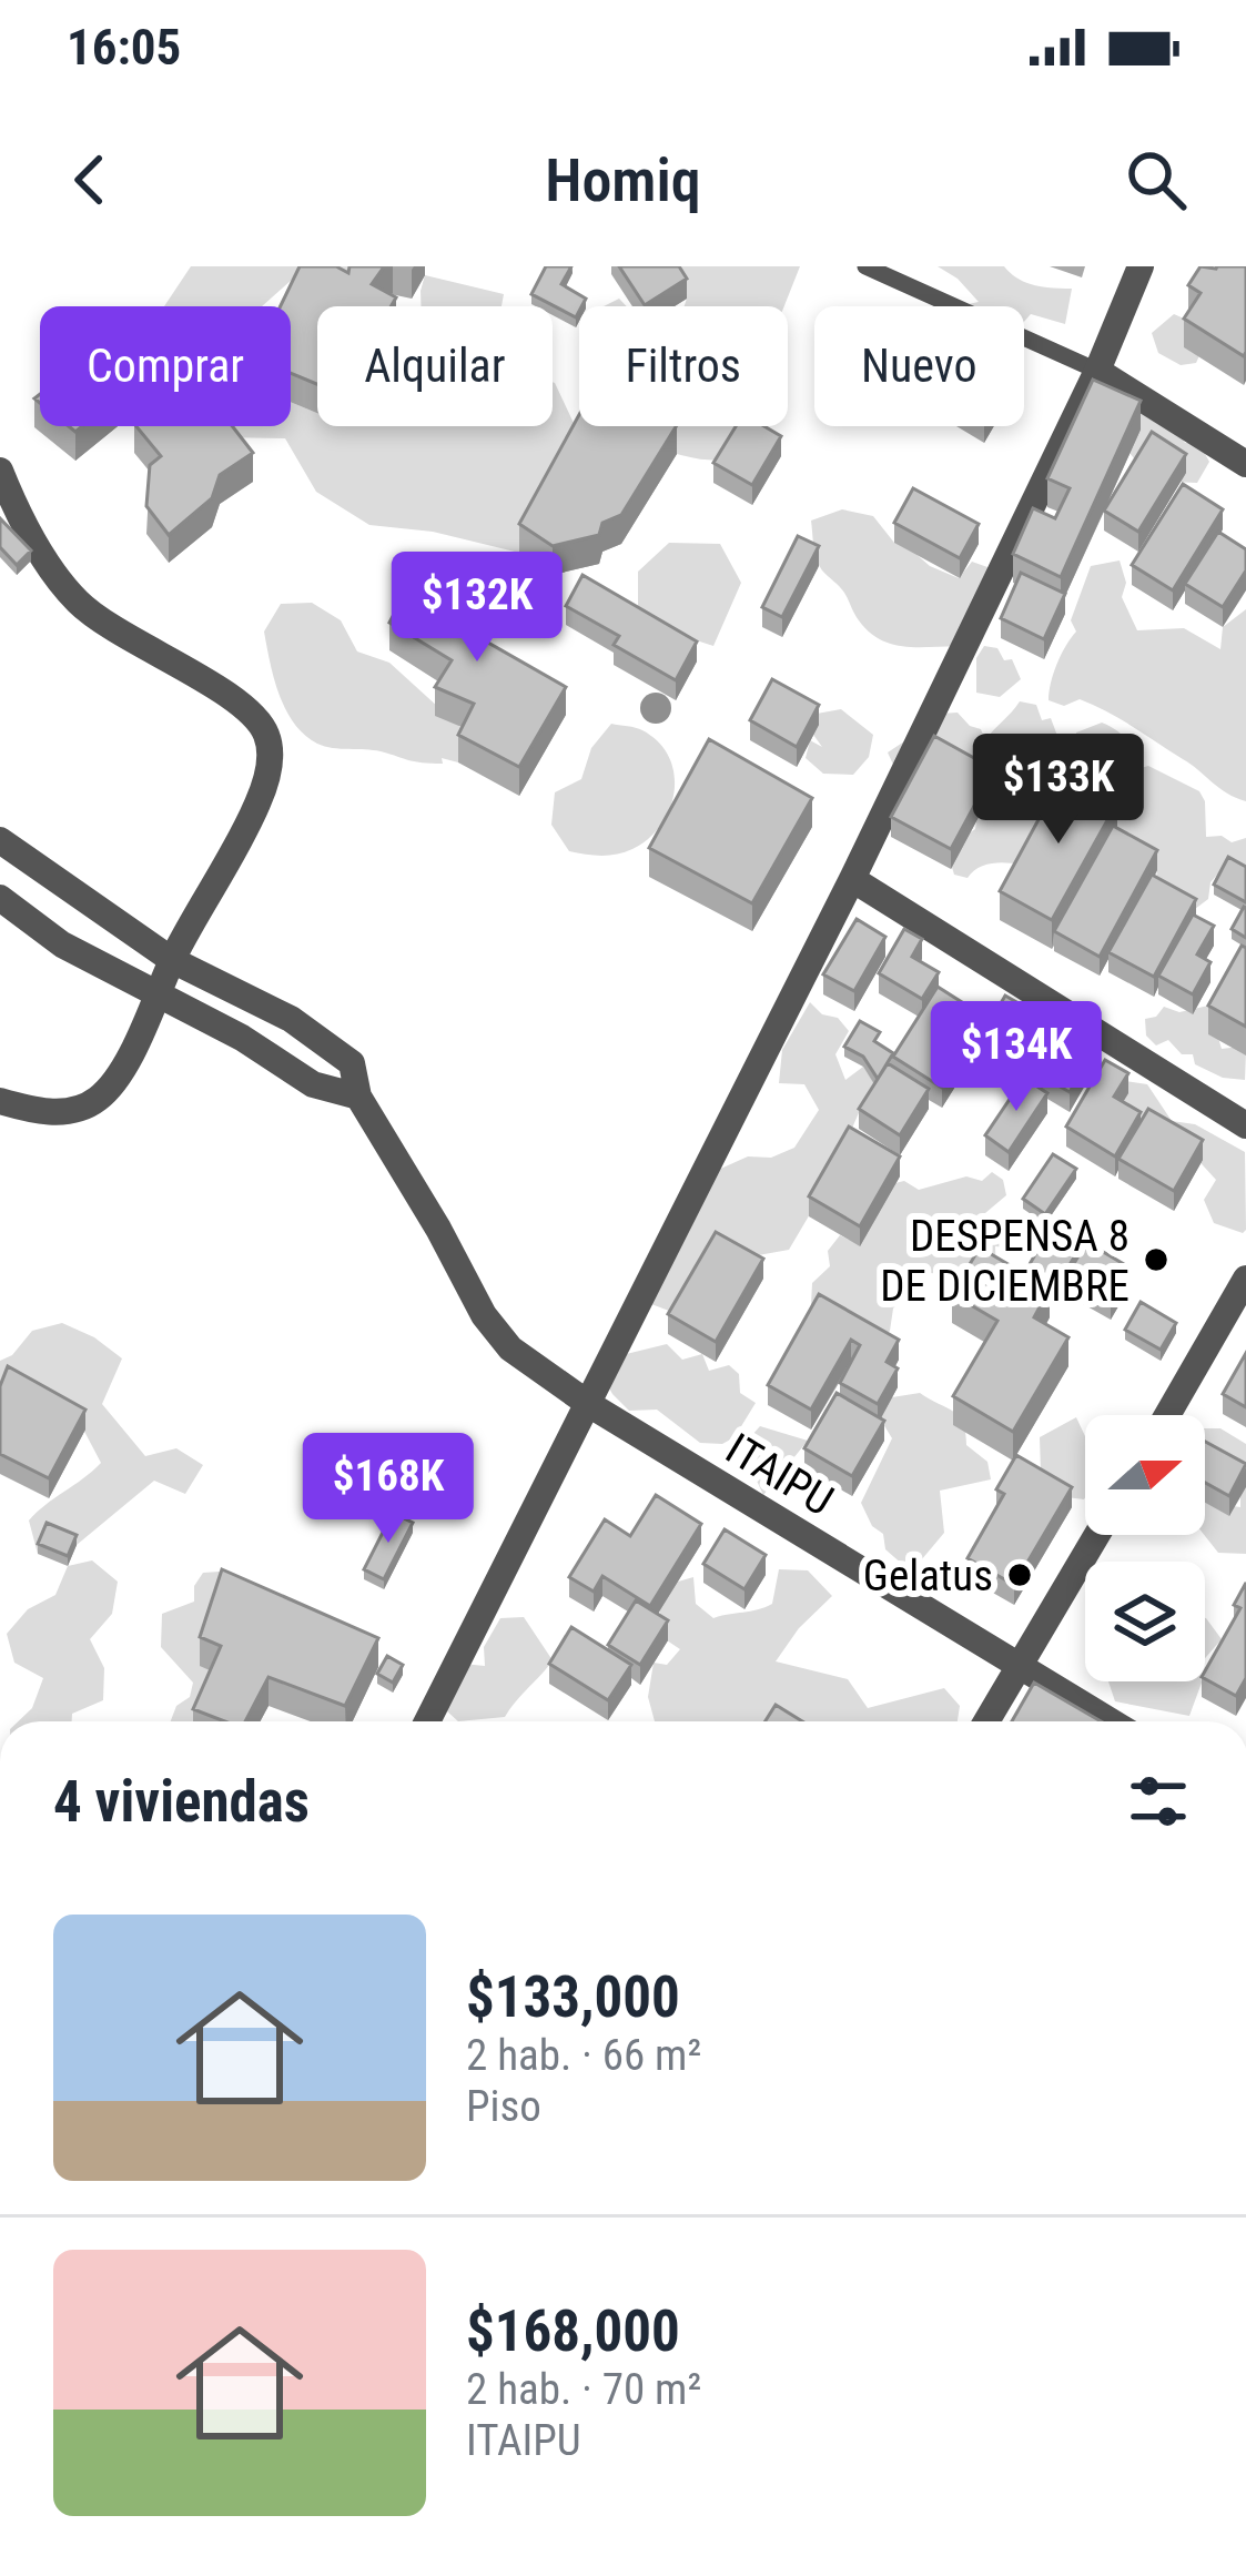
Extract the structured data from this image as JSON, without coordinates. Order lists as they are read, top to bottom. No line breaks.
{"streets":{"street":["ITAIPU"]},"places":["DESPENSA 8 DE DICIEMBRE","Gelatus"],"north":"right","page":{"status":"16:05","header":"Homiq","chip":["Comprar","Alquilar","Filtros","Nuevo"],"price":["$132K","$133K","$134K","$168K"],"heading":"4 viviendas","list":[{"name":"$133,000","note":"2 hab. · 66 m² · Piso"},{"name":"$168,000","note":"2 hab. · 70 m² · ITAIPU"}]}}
